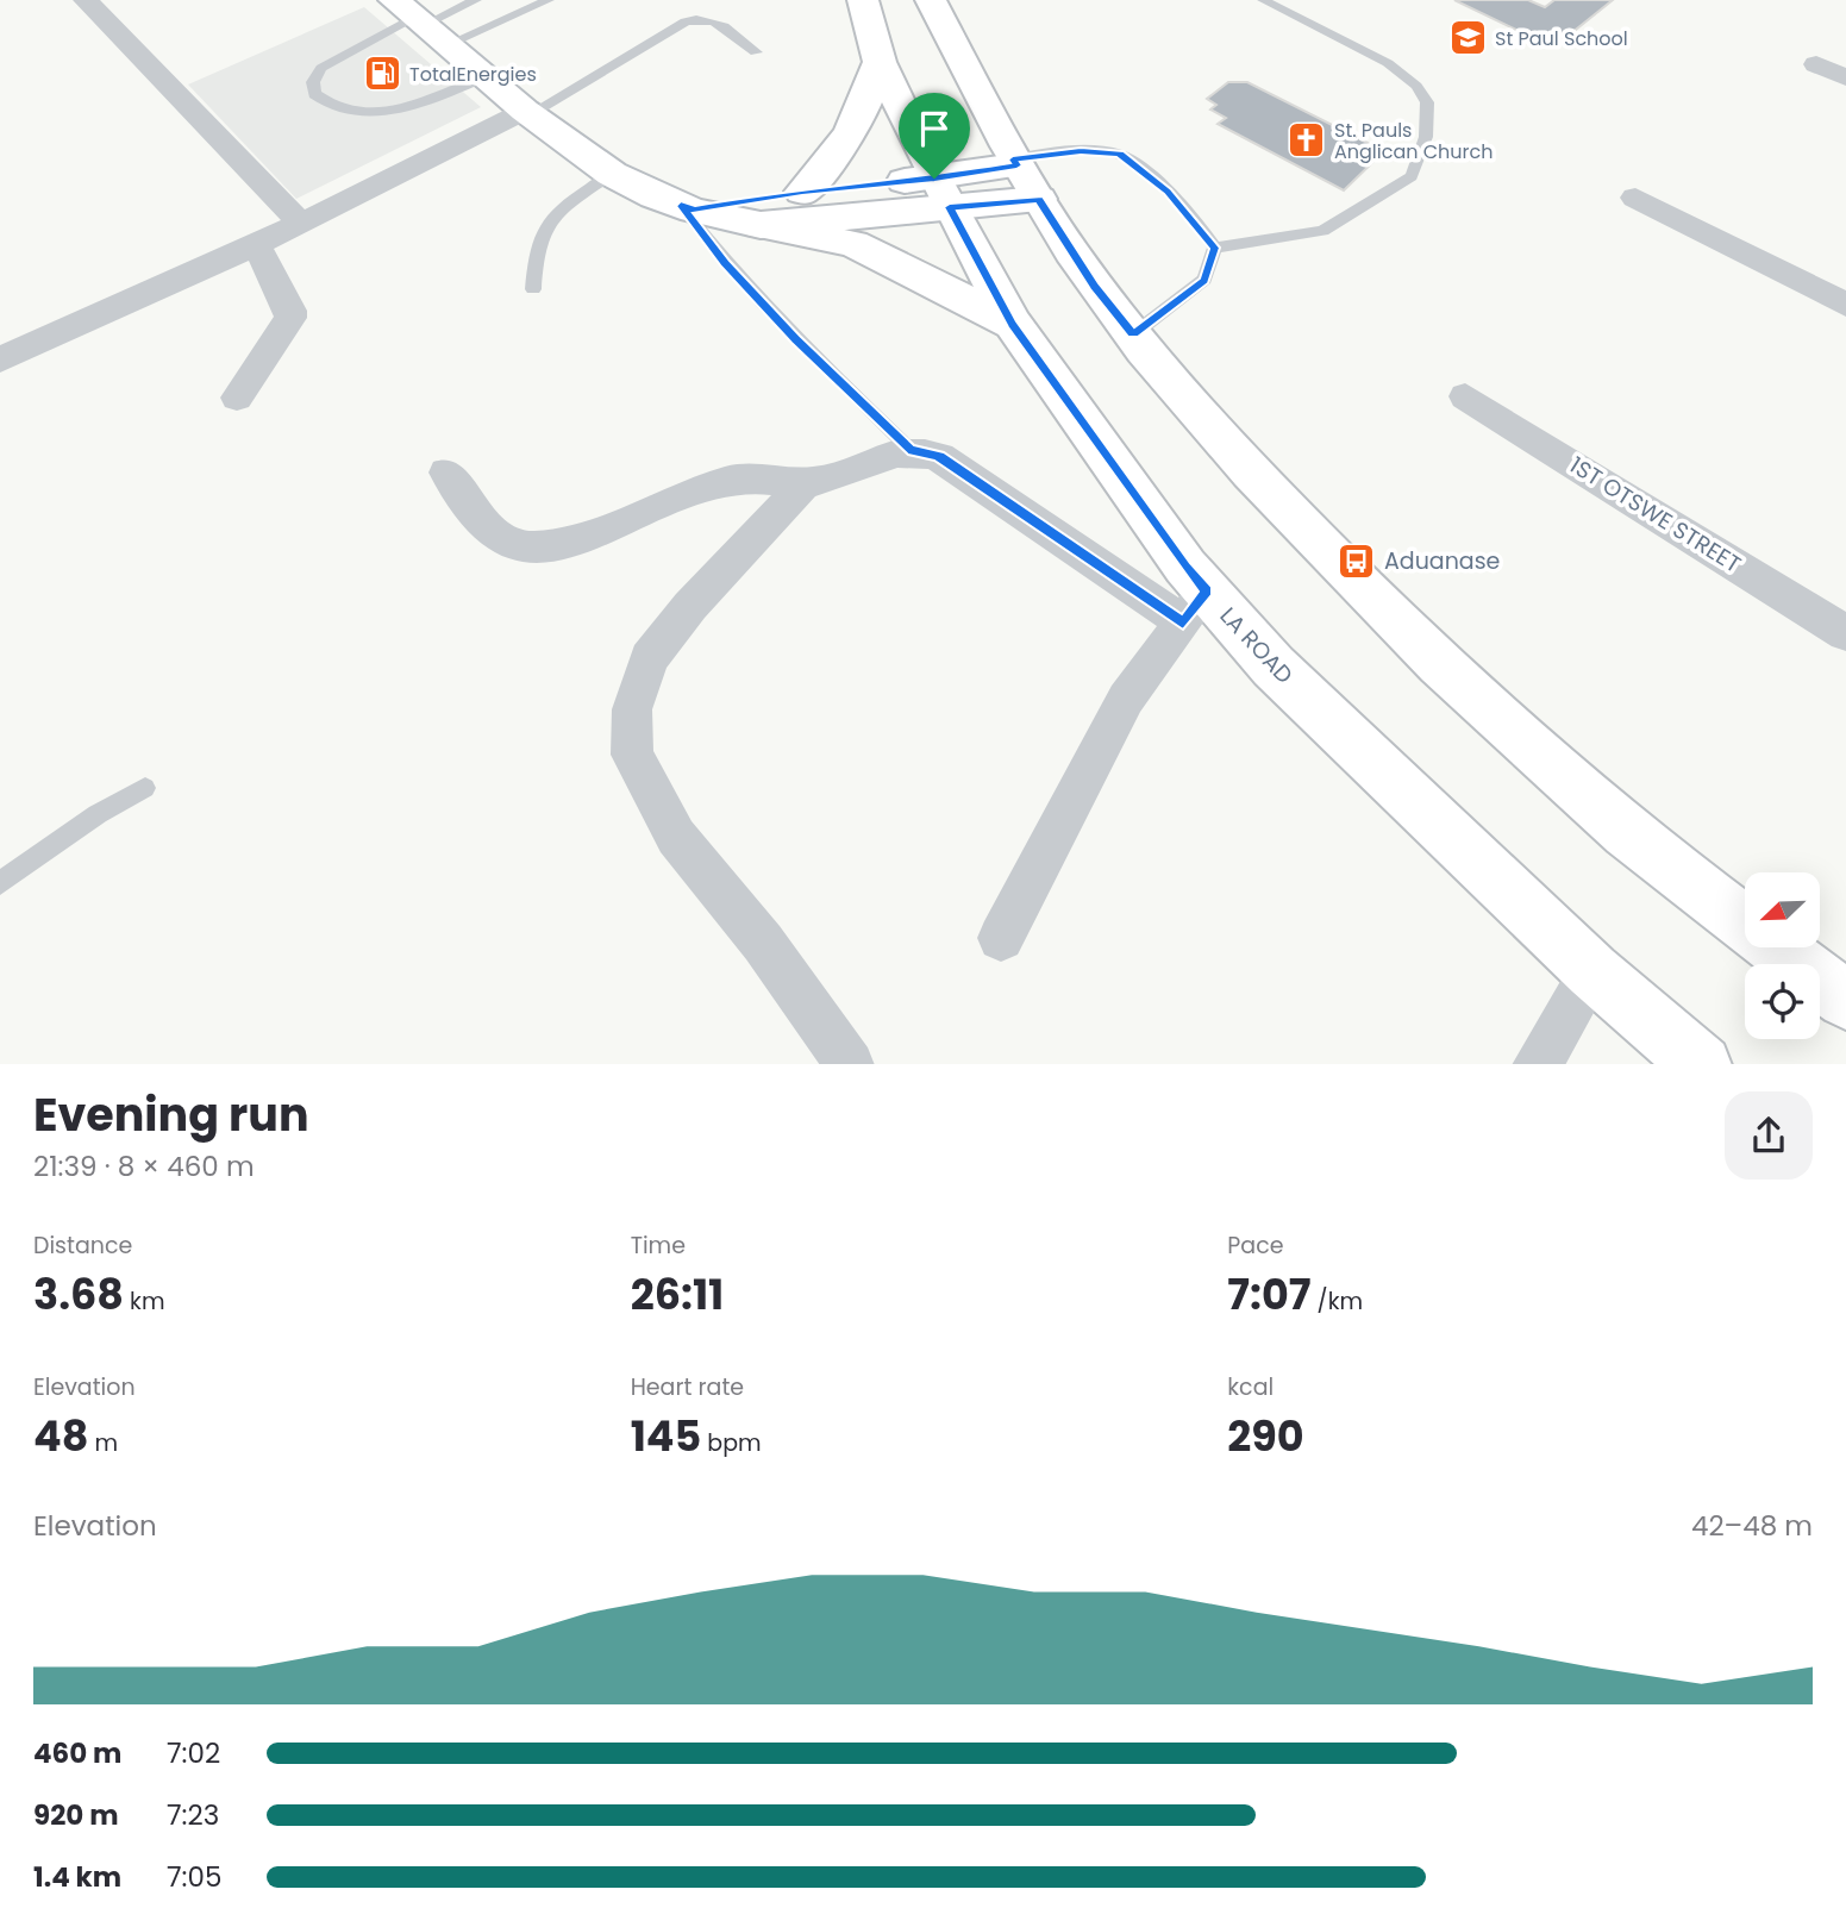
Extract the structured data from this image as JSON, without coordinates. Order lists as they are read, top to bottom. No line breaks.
{"streets":{"main road":["LA ROAD"],"street":["1ST OTSWE STREET"]},"places":{"school or university":["St Paul School"],"fuel station":["TotalEnergies"],"church":["St. Pauls Anglican Church"],"bus stop":["Aduanase"]},"north":"bottom left","page":{"heading":["Evening run","21:39 · 8 × 460 m"],"stats":[["Distance","3.68 km"],["Time","26:11"],["Pace","7:07 /km"],["Elevation","48 m"],["Heart rate","145 bpm"],["kcal","290"]],"chart":["Elevation","42–48 m"],"list":[{"name":"460 m","note":"7:02"},{"name":"920 m","note":"7:23"},{"name":"1.4 km","note":"7:05"}]}}
